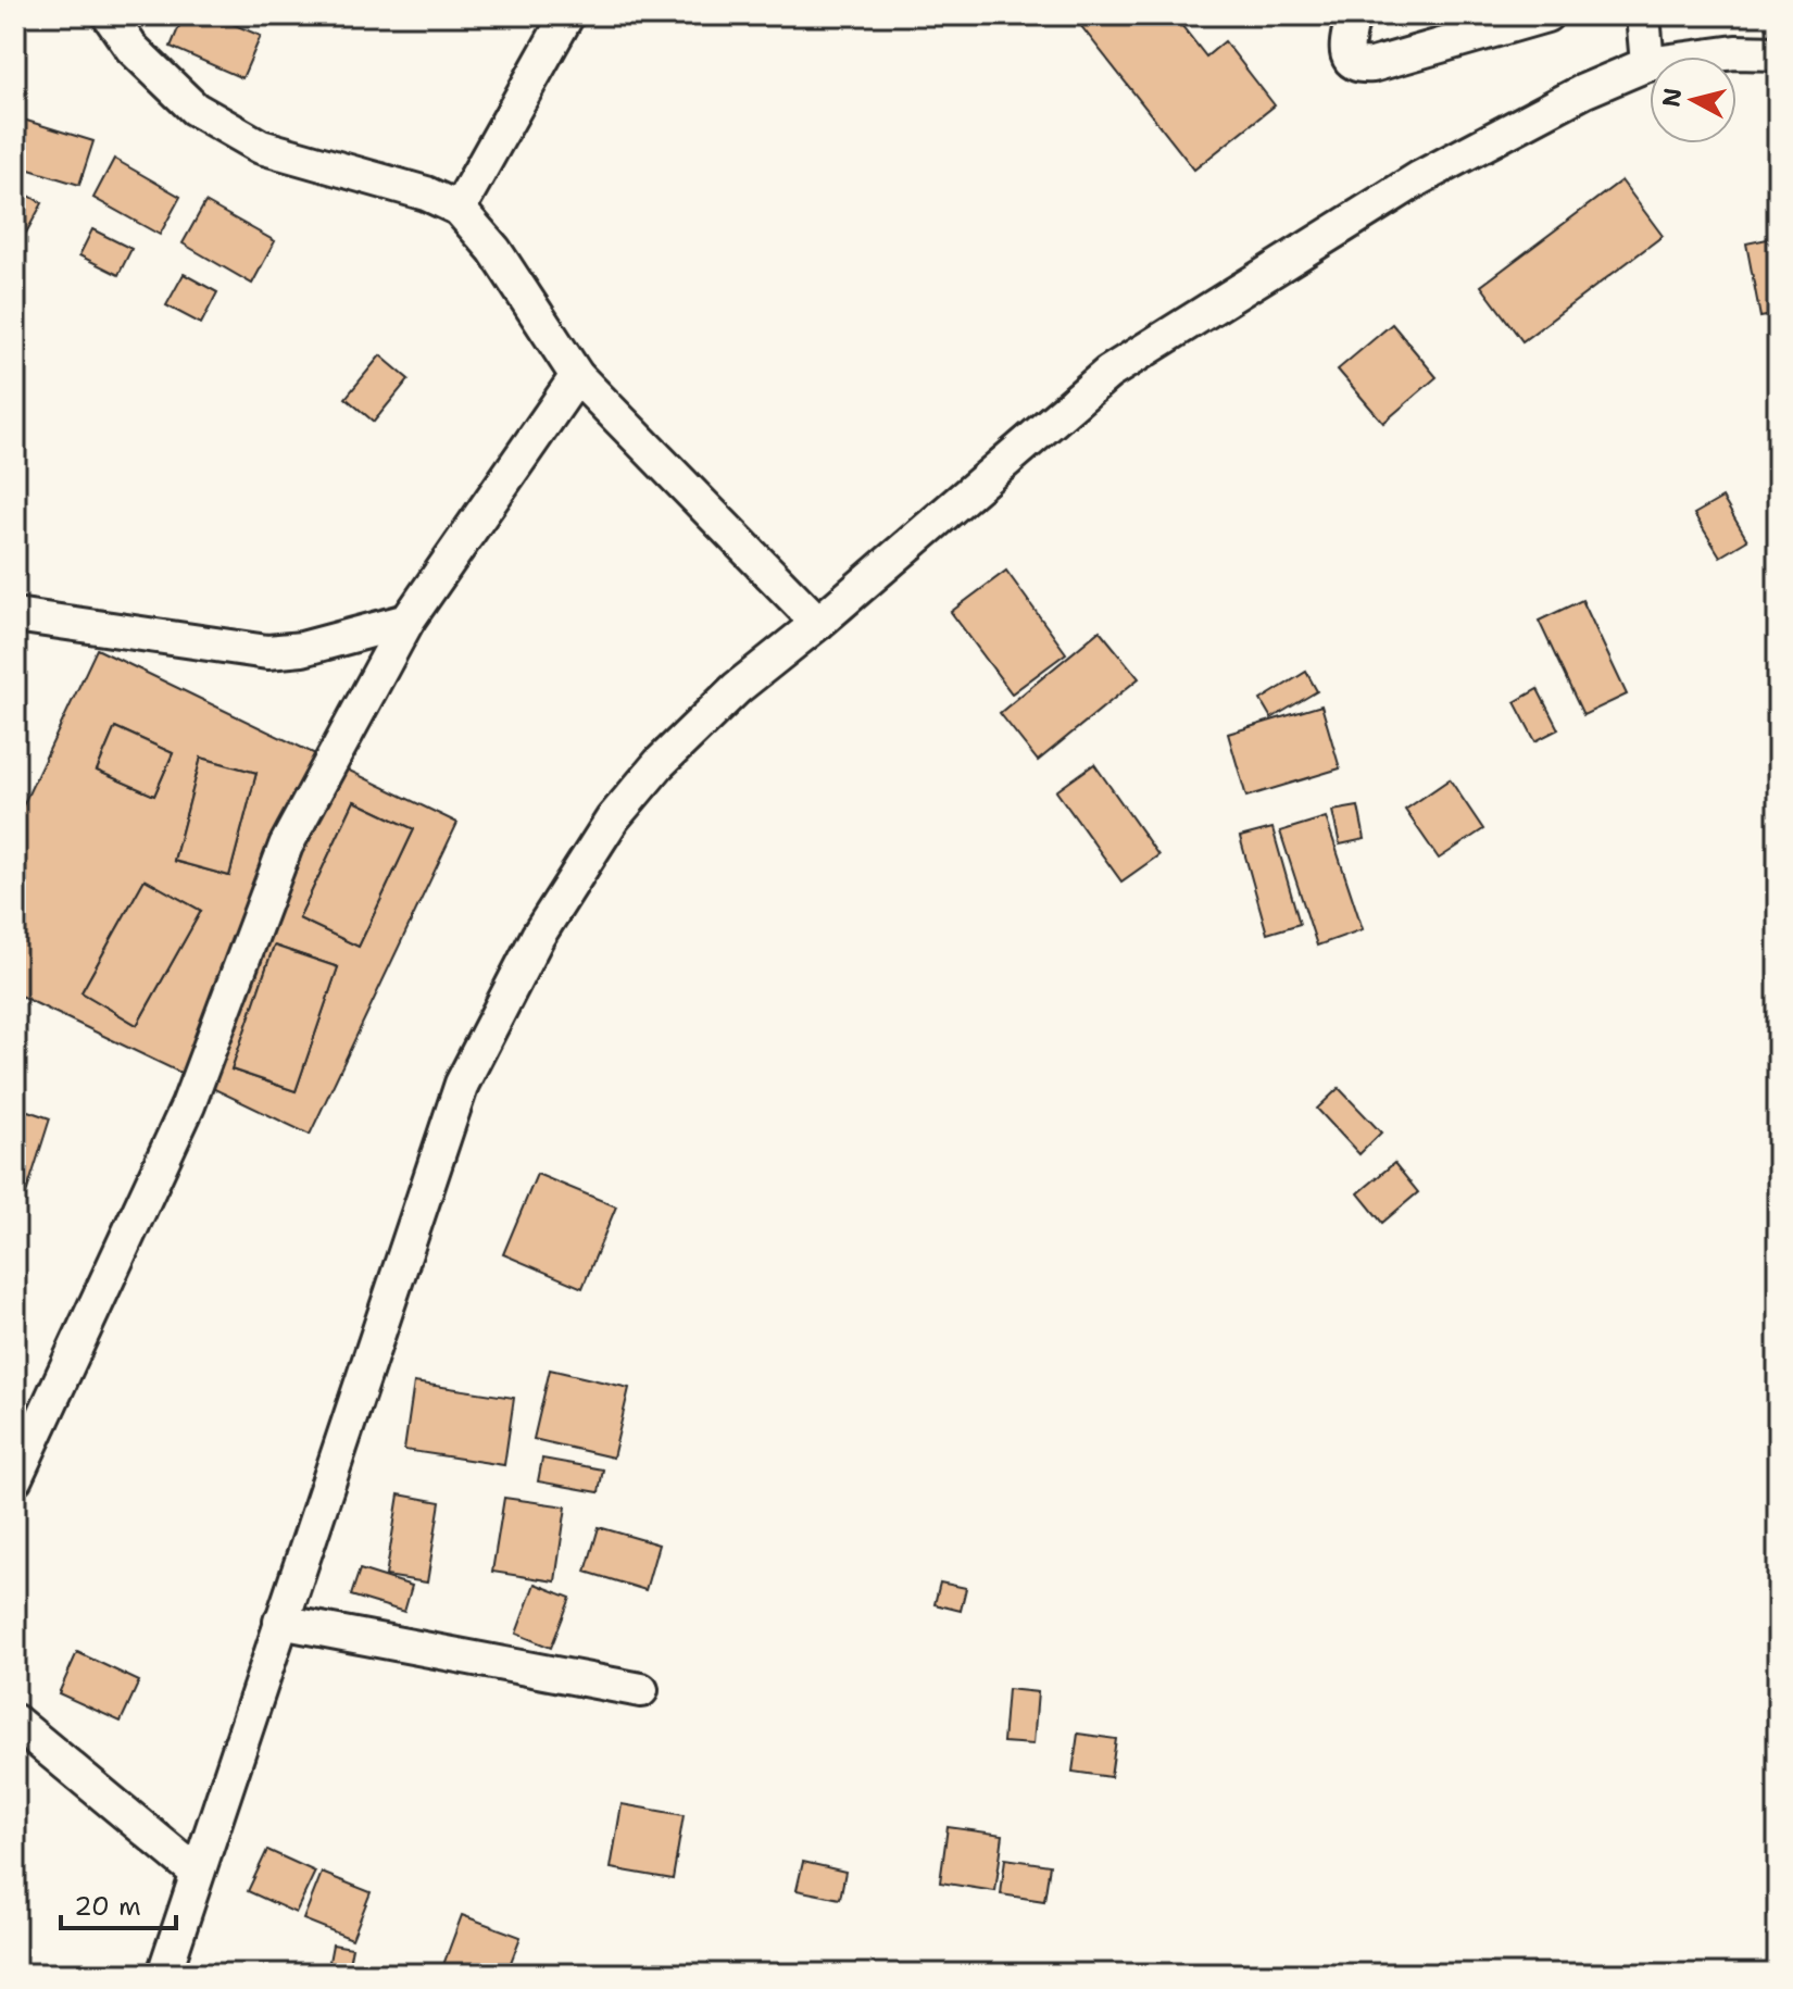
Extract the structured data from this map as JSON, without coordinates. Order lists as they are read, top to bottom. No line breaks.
{"scale_bar":"20 m","north":"left"}
